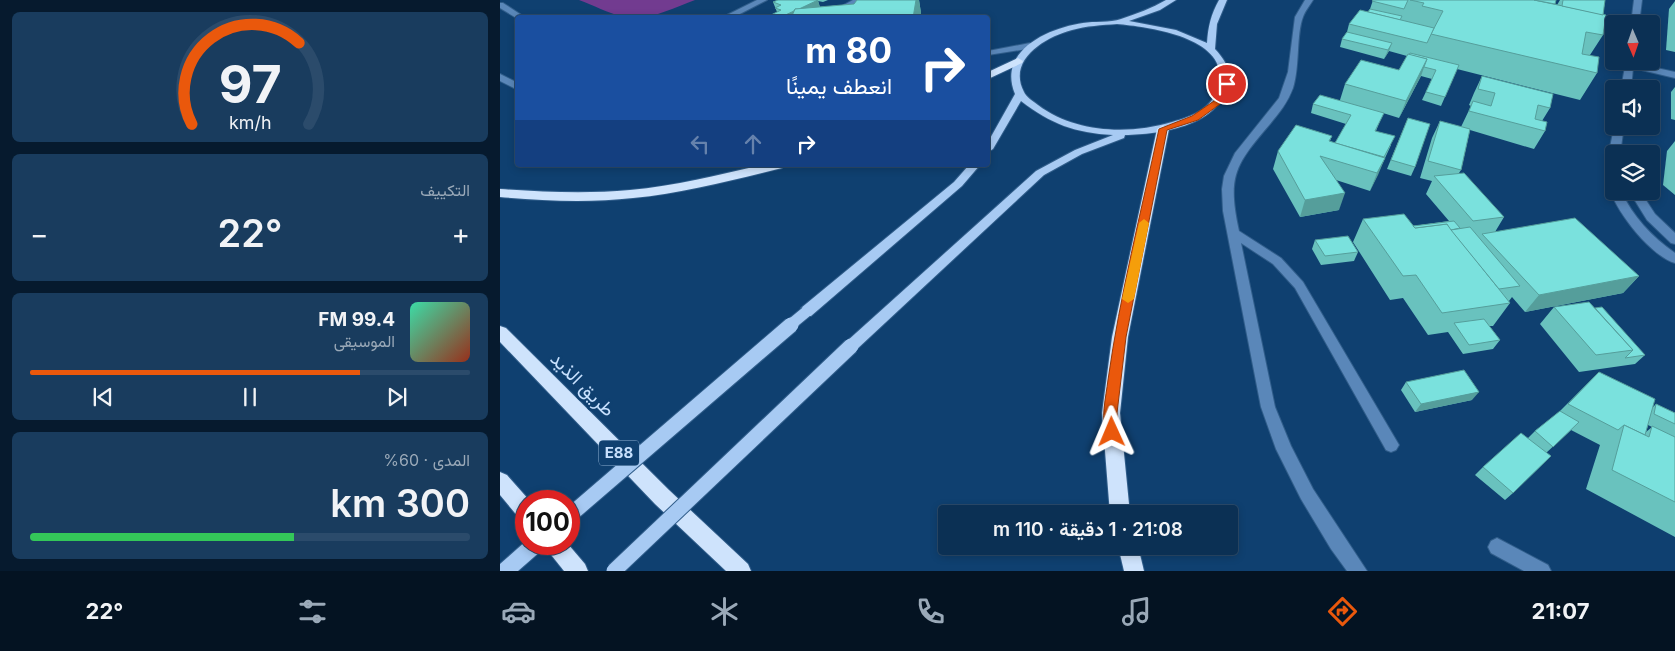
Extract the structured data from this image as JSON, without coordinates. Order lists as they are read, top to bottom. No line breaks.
{"streets":{"highway":["طريق الذيد","E88"]},"north":"bottom","page":{"turn":["80 m","انعطف يمينًا"],"tile":["التكييف",["المدى · 60%","300 km"]],"heat":["−","22°","+"],"song":["99.4 FM","الموسيقى"],"limit":"100","trip":"21:08 · 1 دقيقة · 110 m","tabs":["21:07","22°"],"gauge":["97","km/h"]}}
